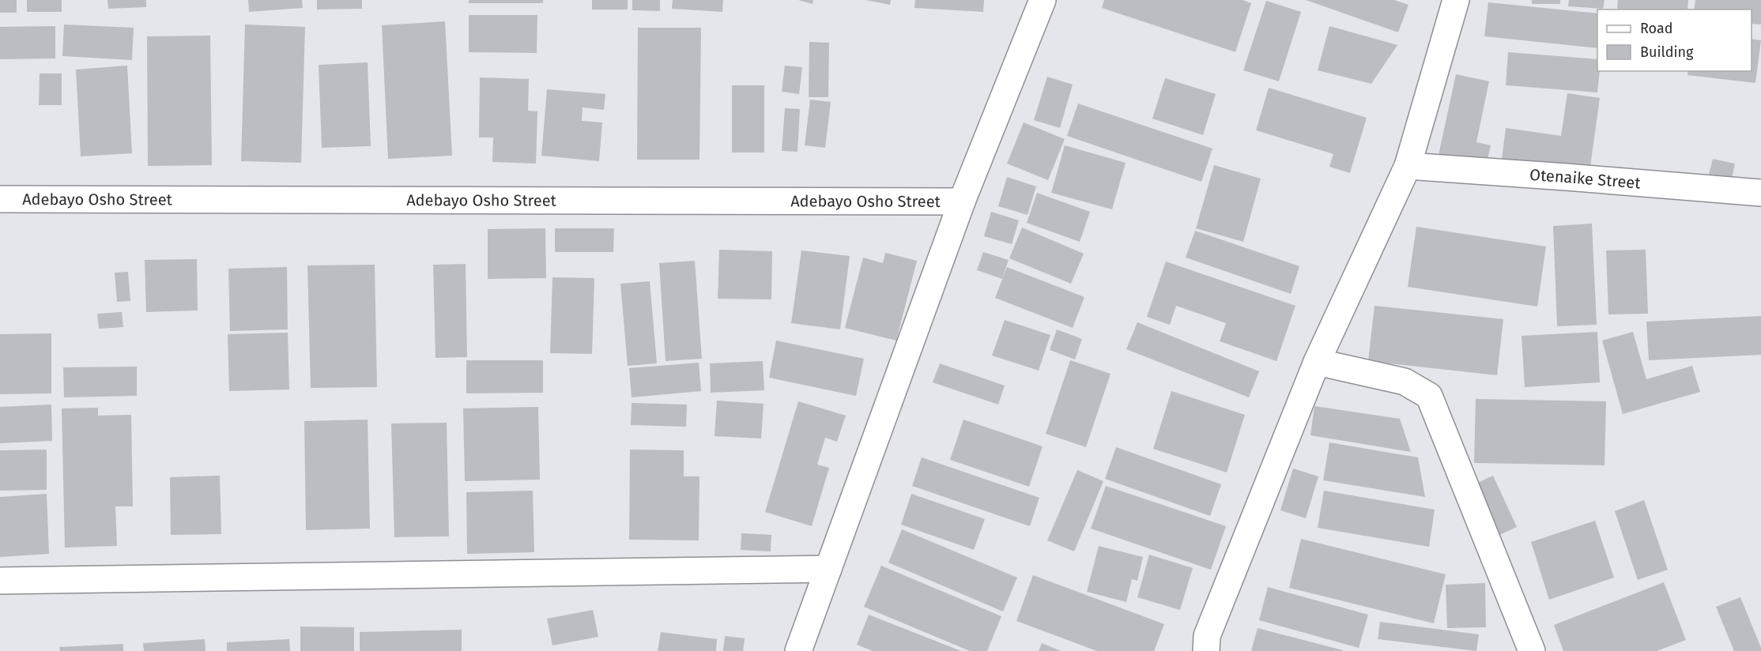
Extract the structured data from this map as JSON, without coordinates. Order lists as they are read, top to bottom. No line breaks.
{"streets":{"street":["Otenaike Street","Adebayo Osho Street"]},"legend":["Road","Building"]}
